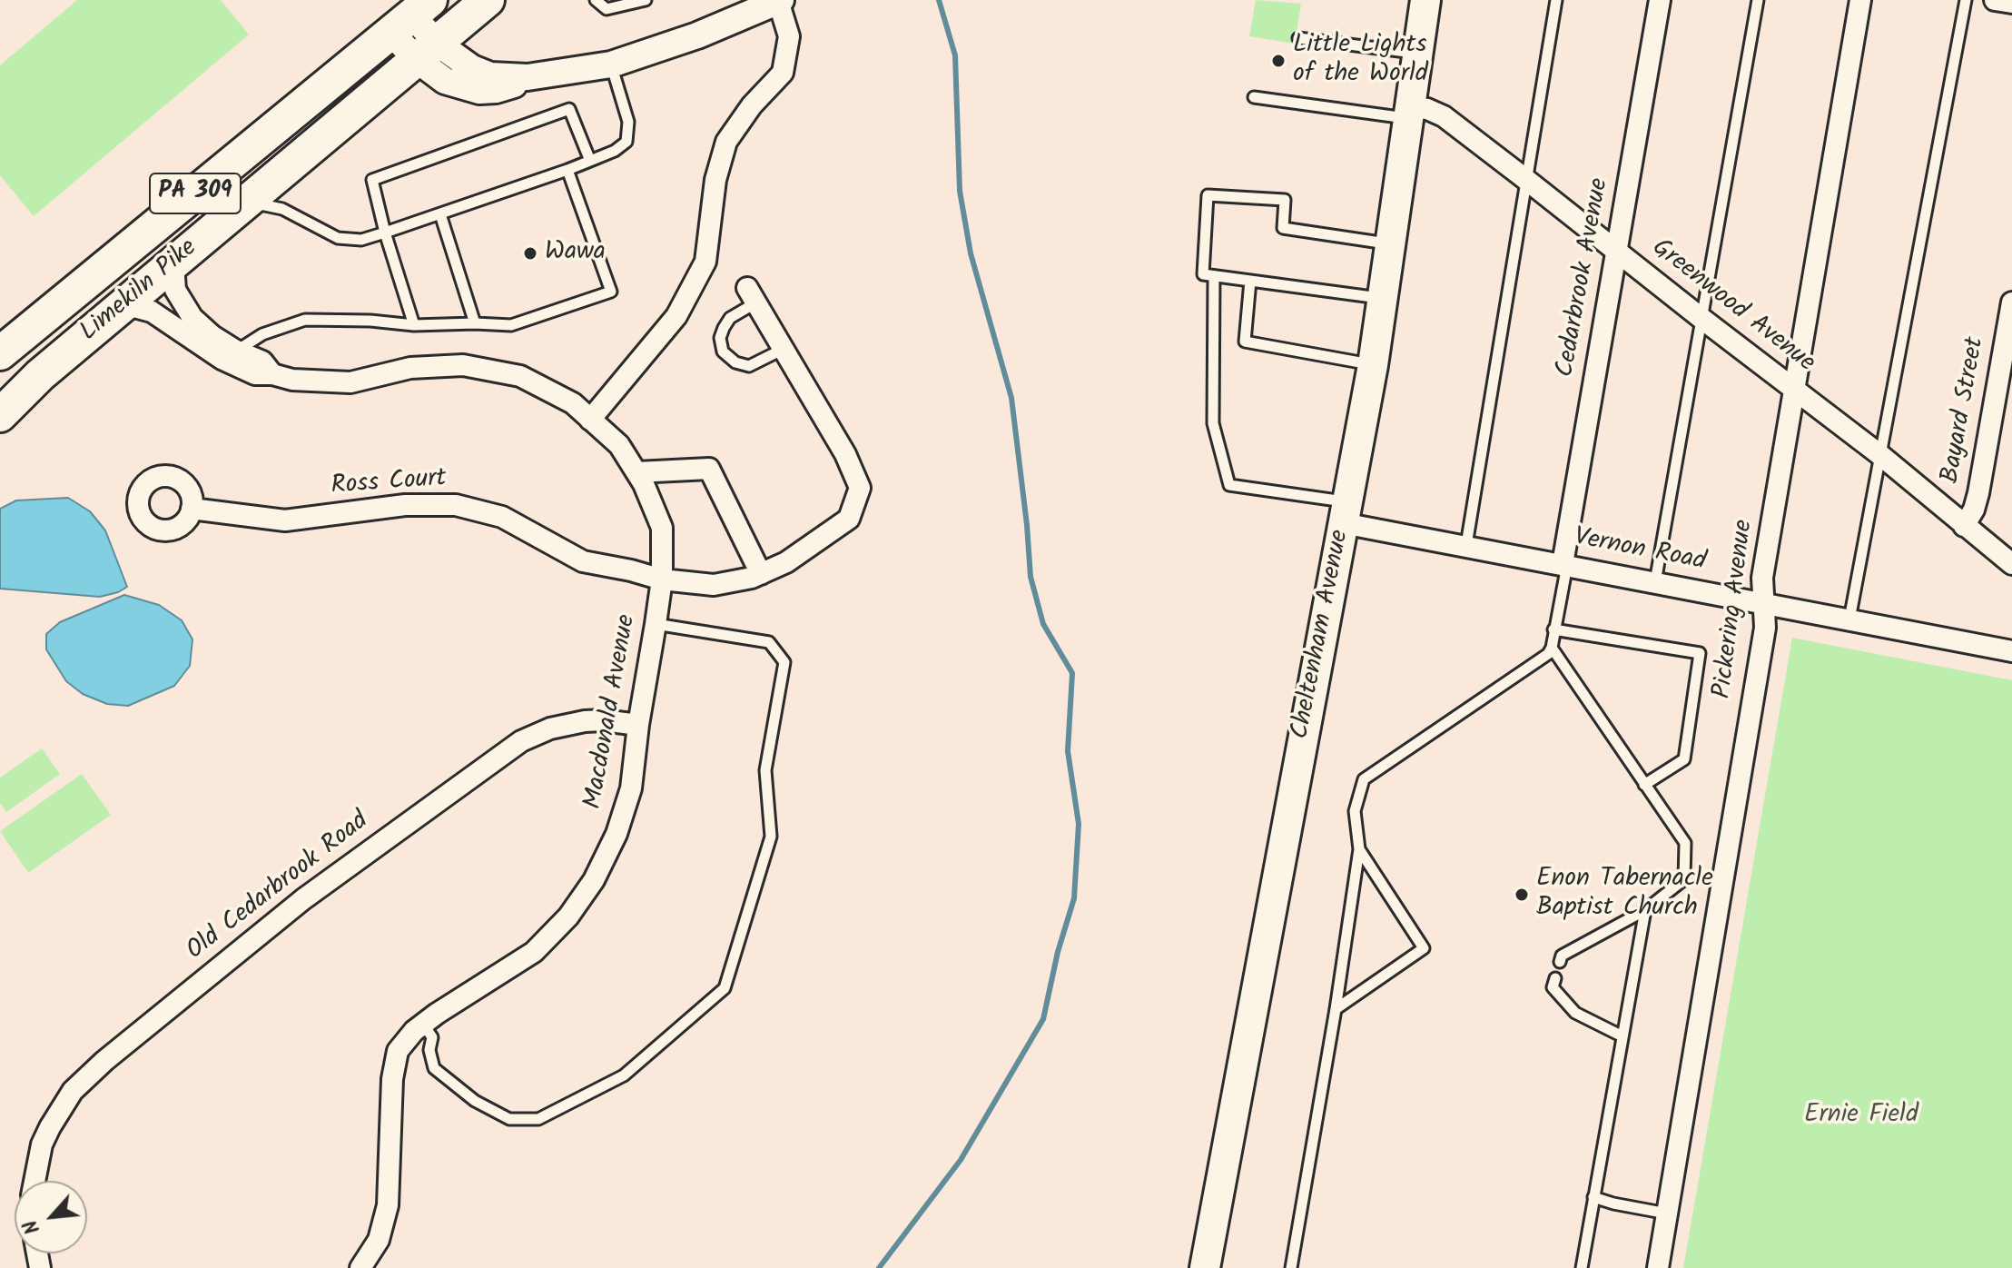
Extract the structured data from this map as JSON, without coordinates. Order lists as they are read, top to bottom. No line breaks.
{"streets":{"highway":["PA 309","Limekiln Pike"],"main road":["Cheltenham Avenue"],"street":["Cedarbrook Avenue","Greenwood Avenue","Bayard Street","Ross Court","Vernon Road","Pickering Avenue","Macdonald Avenue","Old Cedarbrook Road"]},"crossings":[["PA 309","Limekiln Pike"],["Cedarbrook Avenue","Greenwood Avenue"],["Cedarbrook Avenue","Vernon Road"],["Limekiln Pike","Macdonald Avenue"],["Greenwood Avenue","Bayard Street"],["Greenwood Avenue","Pickering Avenue"],["Greenwood Avenue","Cheltenham Avenue"],["Ross Court","Macdonald Avenue"],["Vernon Road","Pickering Avenue"],["Vernon Road","Cheltenham Avenue"],["Macdonald Avenue","Old Cedarbrook Road"]],"parks":["Ernie Field"],"places":["Little Lights of the World","Wawa","Enon Tabernacle Baptist Church"],"north":"bottom left"}
